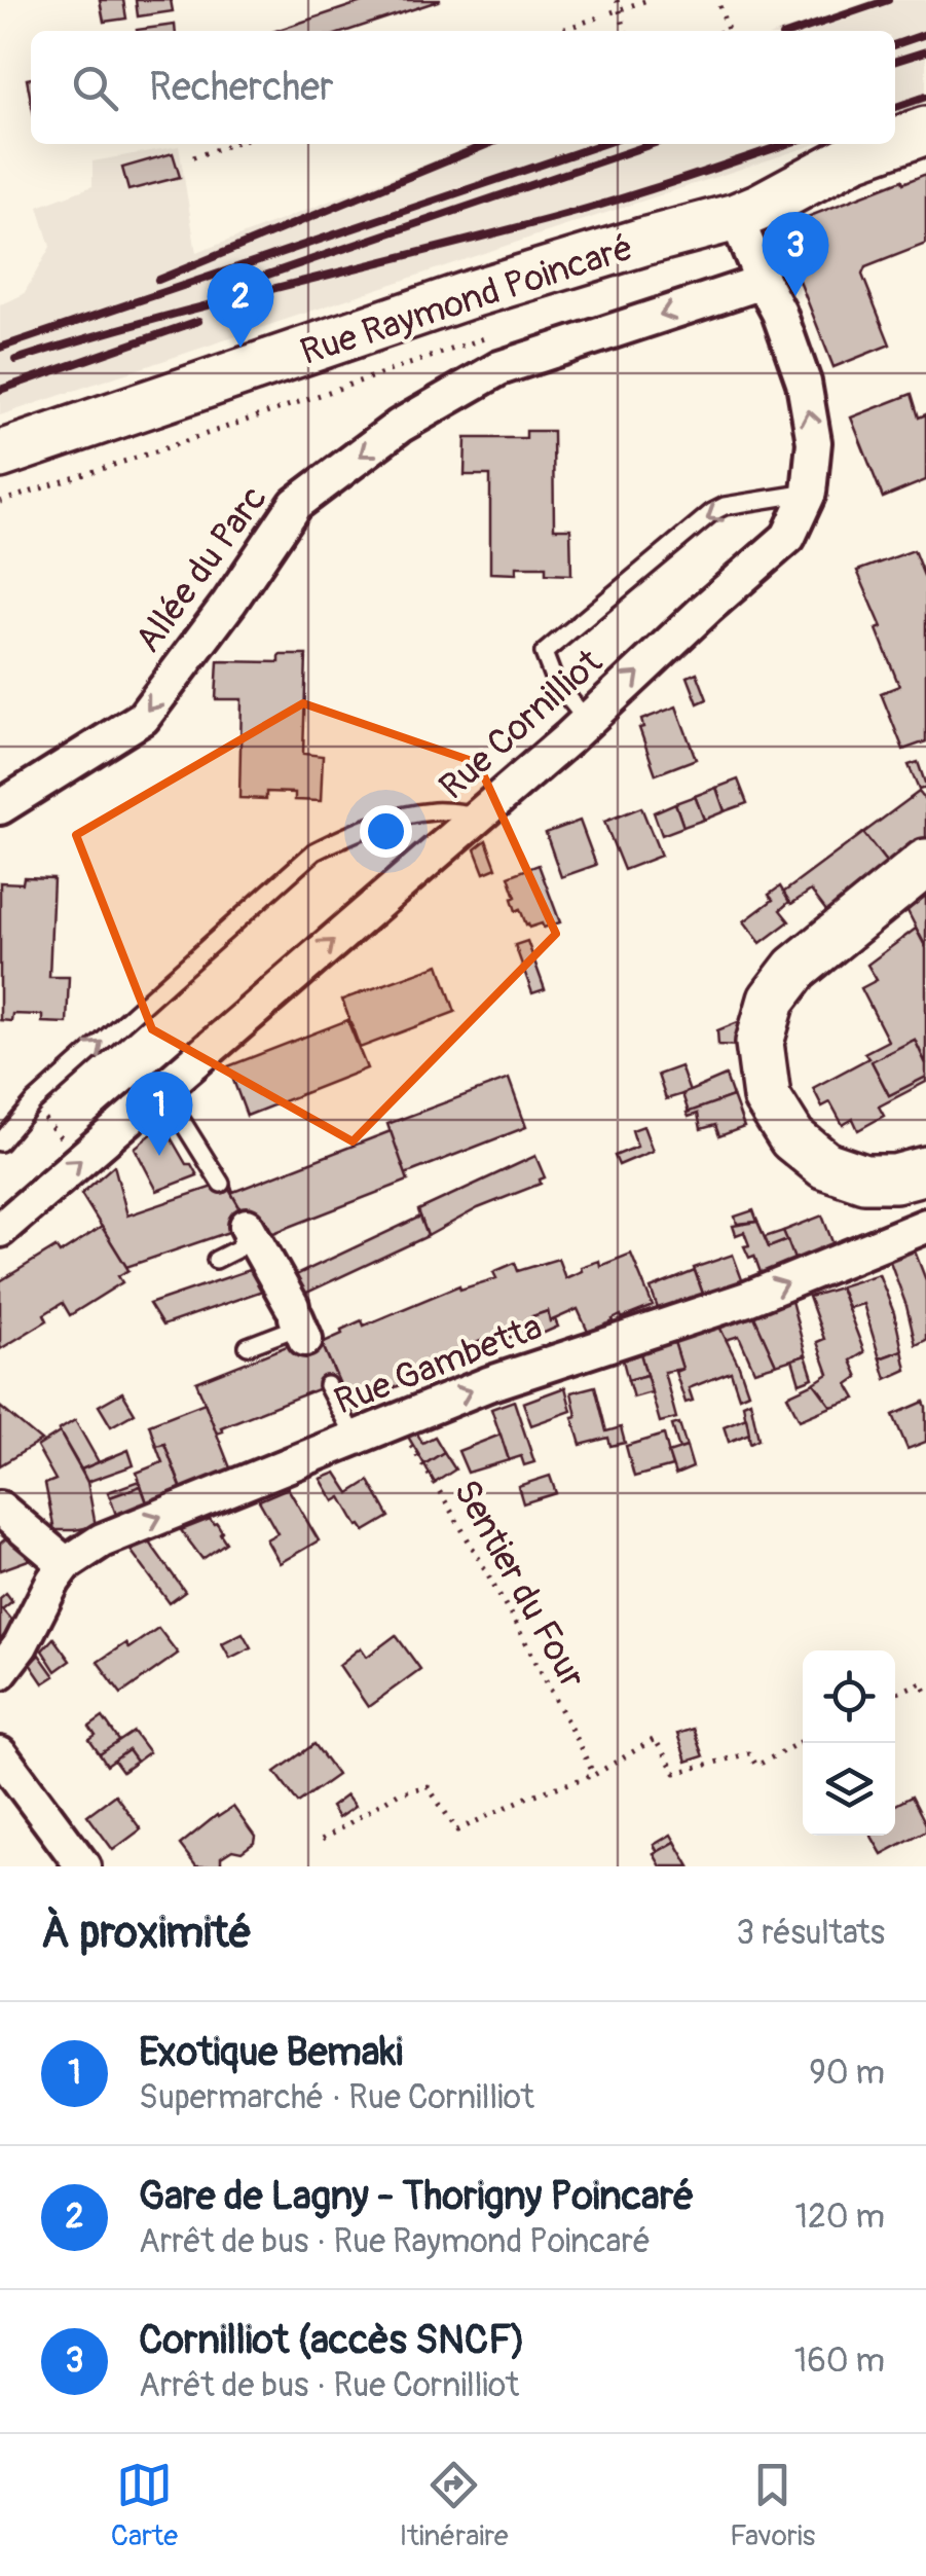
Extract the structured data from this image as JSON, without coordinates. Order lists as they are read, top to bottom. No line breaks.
{"streets":{"street":["Rue Raymond Poincaré","Allée du Parc","Rue Cornilliot","Rue Gambetta"],"path":["Sentier du Four"]},"crossings":[["Rue Raymond Poincaré","Rue Cornilliot"],["Allée du Parc","Rue Cornilliot"],["Rue Gambetta","Sentier du Four"]],"one_way":["Allée du Parc","Rue Cornilliot","Rue Gambetta"],"page":{"search":"Rechercher","pins":["3","2","1"],"heading":["À proximité","3 résultats"],"list":[{"mark":"1","name":"Exotique Bemaki","note":"Supermarché · Rue Cornilliot","value":"90 m"},{"mark":"2","name":"Gare de Lagny - Thorigny Poincaré","note":"Arrêt de bus · Rue Raymond Poincaré","value":"120 m"},{"mark":"3","name":"Cornilliot (accès SNCF)","note":"Arrêt de bus · Rue Cornilliot","value":"160 m"}],"nav":["Carte","Itinéraire","Favoris"]}}
